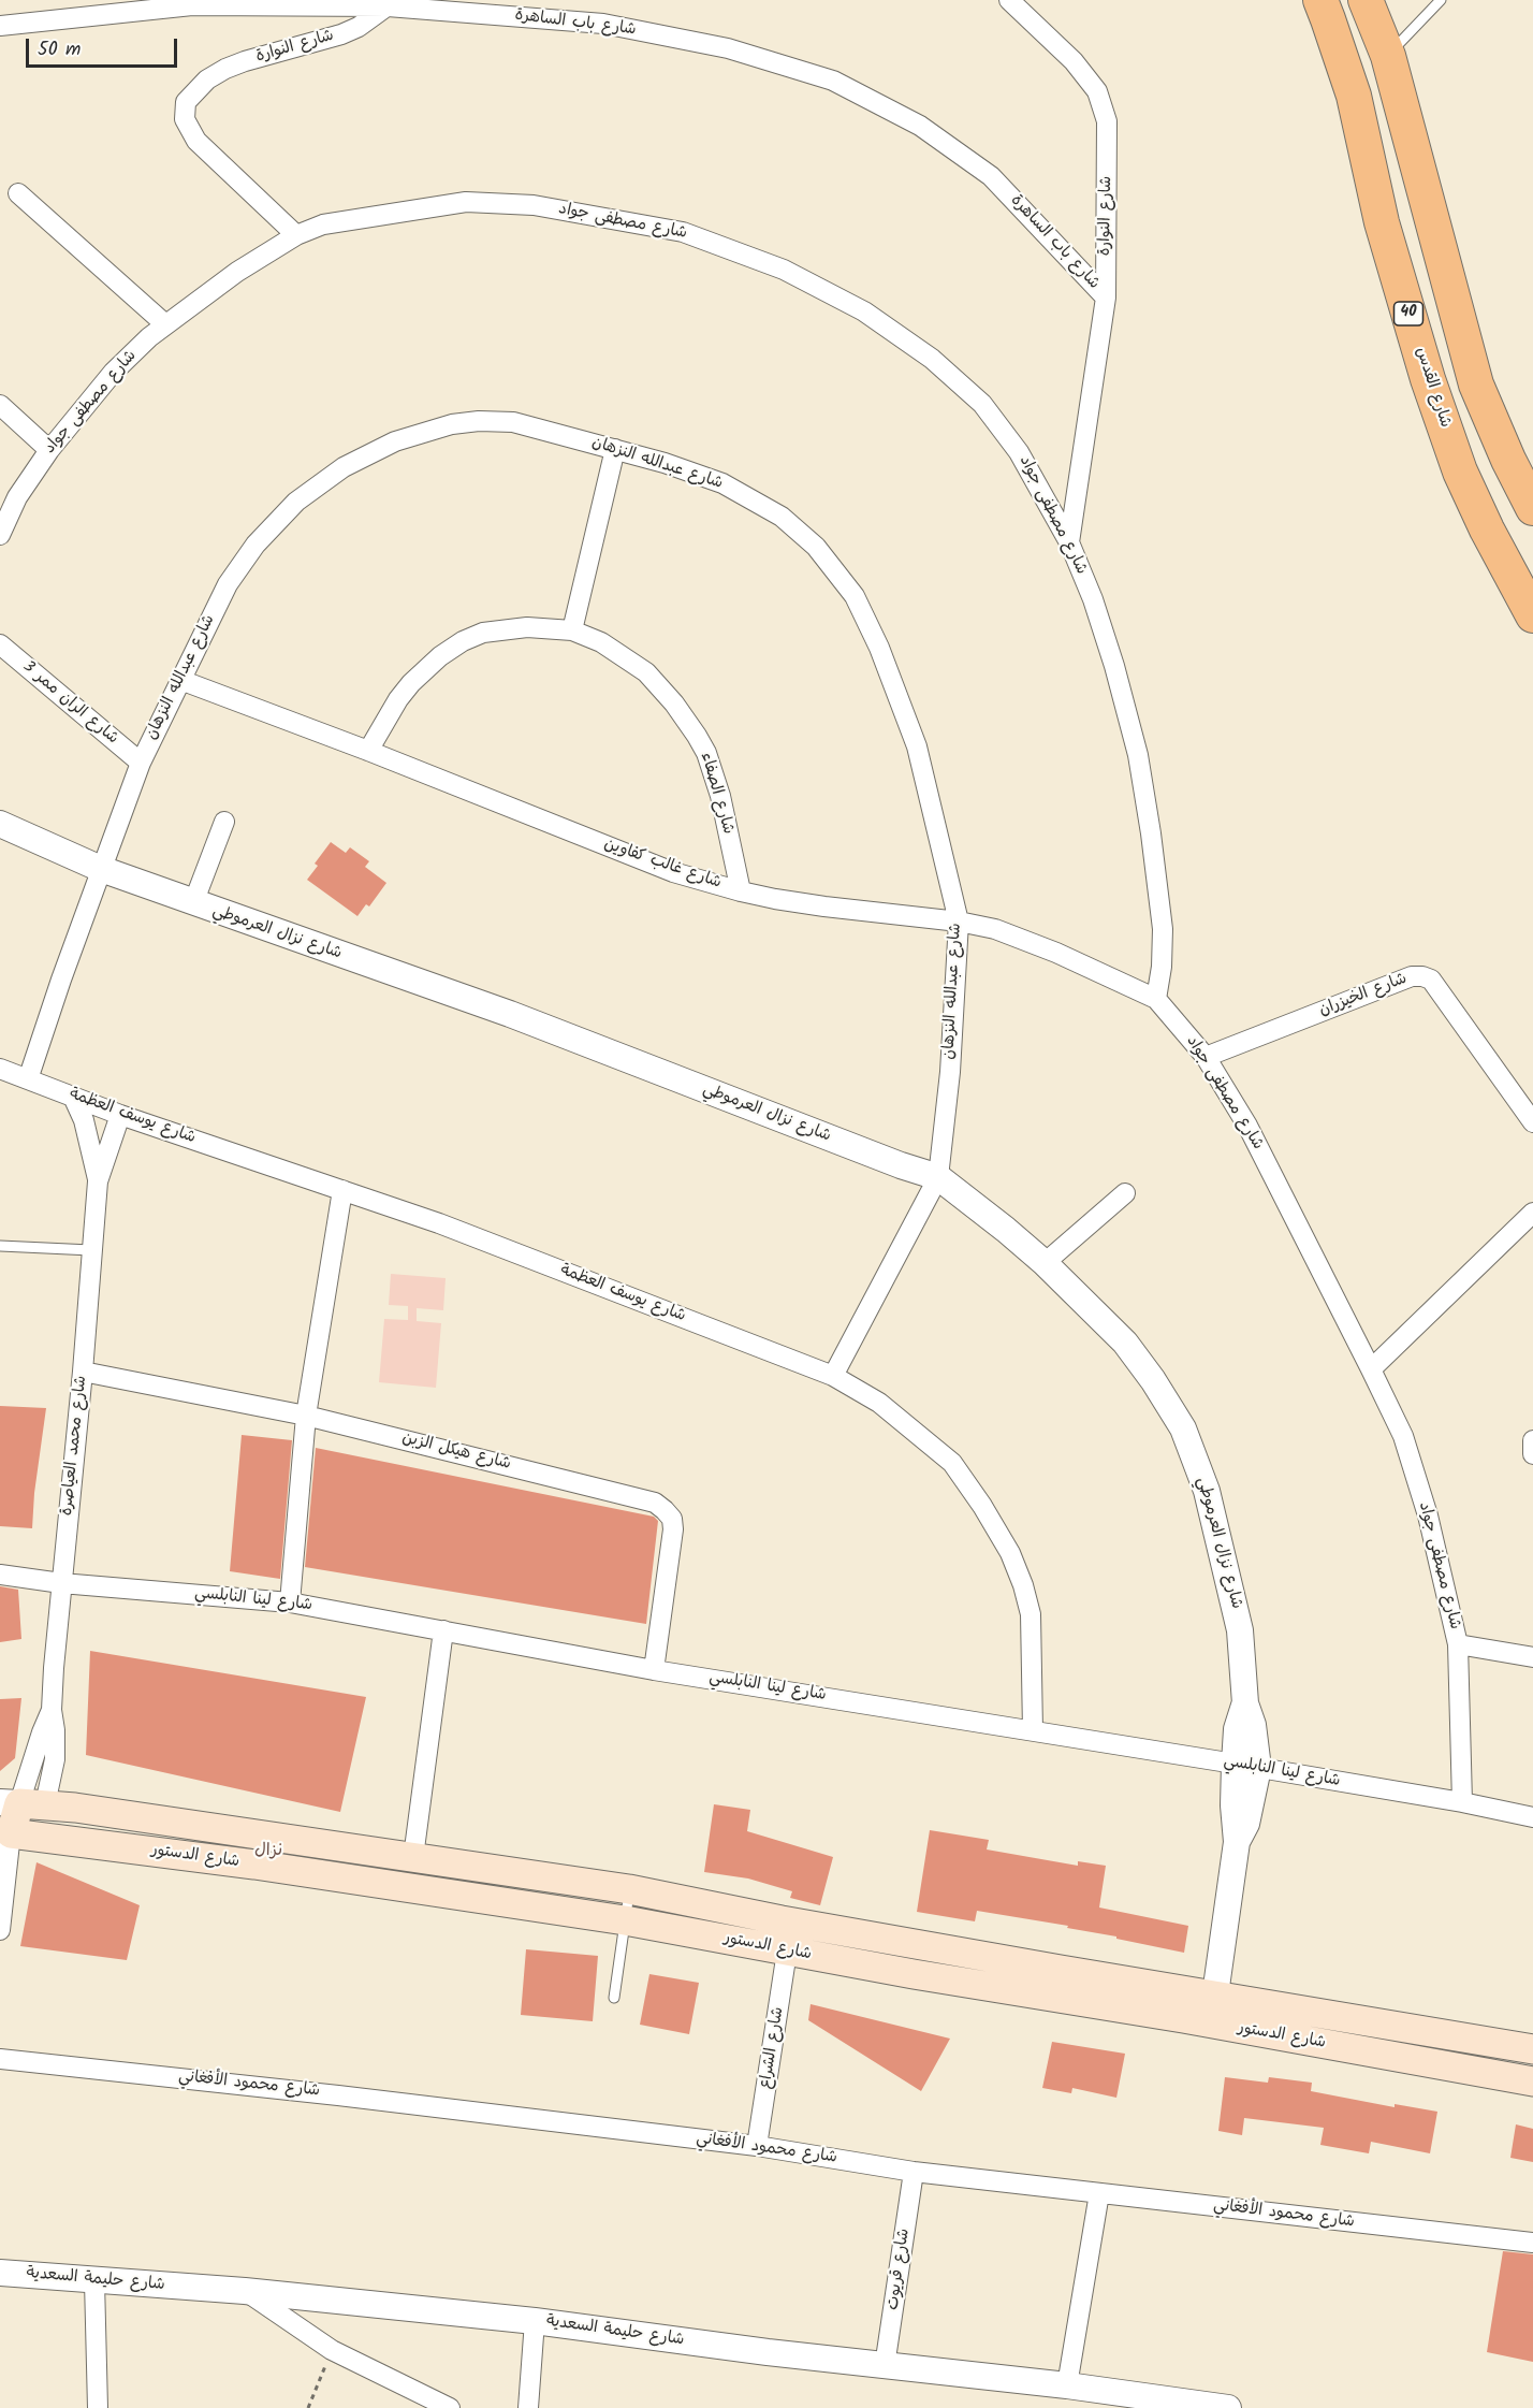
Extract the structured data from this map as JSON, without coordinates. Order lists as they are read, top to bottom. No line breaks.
{"streets":{"highway":["40","شارع القدس"],"main road":["شارع محمد العياصرة","شارع الدستور"],"street":["شارع باب الساهرة","شارع النوارة","شارع مصطفى جواد","شارع عبدالله النزهان","شارع الران ممر 3","شارع الصفاء","شارع غالب كفاوين","شارع نزال العرموطي","شارع الخيزران","شارع يوسف العظمة","شارع هيكل الزبن","شارع لينا النابلسي","شارع الشراع","شارع محمود الأفغاني","شارع قريوت","شارع حليمة السعدية"]},"crossings":[["شارع باب الساهرة","شارع النوارة"],["شارع النوارة","شارع مصطفى جواد"],["شارع مصطفى جواد","شارع غالب كفاوين"],["شارع مصطفى جواد","شارع الخيزران"],["شارع مصطفى جواد","شارع لينا النابلسي"],["شارع عبدالله النزهان","شارع الران ممر 3"],["شارع عبدالله النزهان","شارع غالب كفاوين"],["شارع عبدالله النزهان","شارع نزال العرموطي"],["شارع عبدالله النزهان","شارع يوسف العظمة"],["شارع الصفاء","شارع غالب كفاوين"],["شارع نزال العرموطي","شارع لينا النابلسي"],["شارع نزال العرموطي","شارع الدستور"],["شارع يوسف العظمة","شارع محمد العياصرة"],["شارع يوسف العظمة","شارع لينا النابلسي"],["شارع محمد العياصرة","شارع هيكل الزبن"],["شارع محمد العياصرة","شارع لينا النابلسي"],["شارع محمد العياصرة","شارع الدستور"],["شارع هيكل الزبن","شارع لينا النابلسي"],["شارع الدستور","شارع الشراع"],["شارع الشراع","شارع محمود الأفغاني"],["شارع محمود الأفغاني","شارع قريوت"],["شارع قريوت","شارع حليمة السعدية"]],"districts":["نزال"],"scale_bar":"50 m"}
